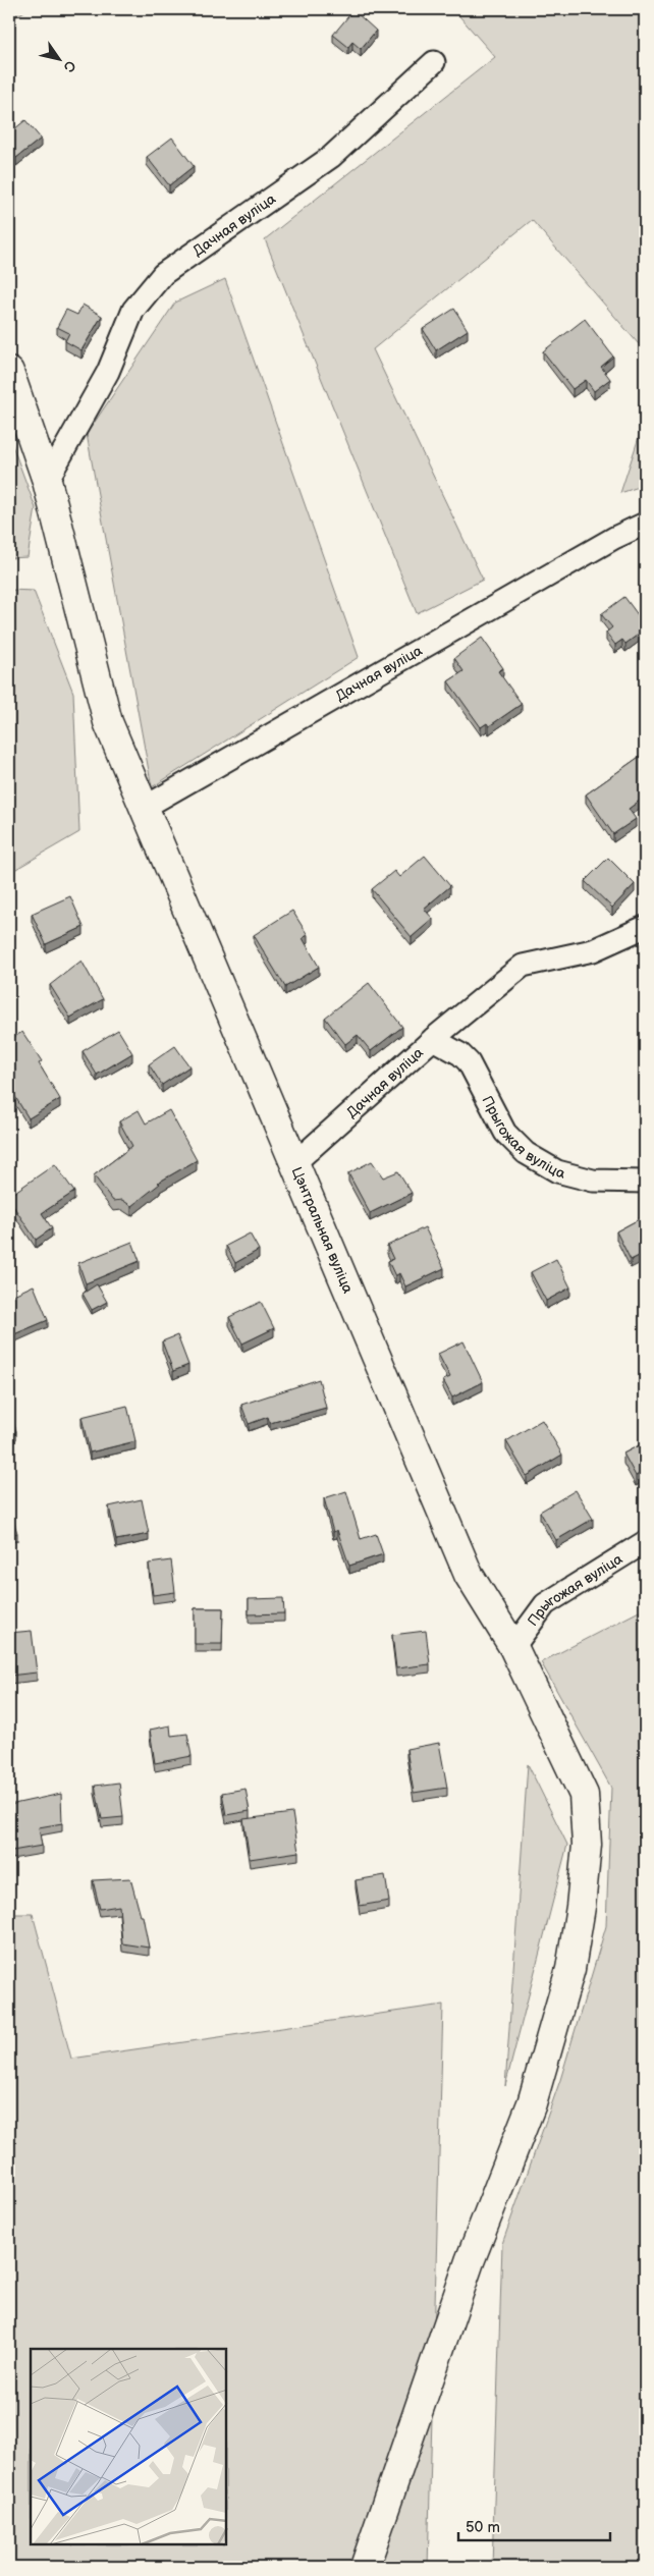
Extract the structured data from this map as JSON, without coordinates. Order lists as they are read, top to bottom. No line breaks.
{"streets":{"street":["Дачная вуліца","Прыгожая вуліца","Цэнтральная вуліца"]},"crossings":[["Дачная вуліца","Прыгожая вуліца"],["Дачная вуліца","Цэнтральная вуліца"],["Прыгожая вуліца","Цэнтральная вуліца"]],"scale_bar":"50 m","north":"bottom right"}
